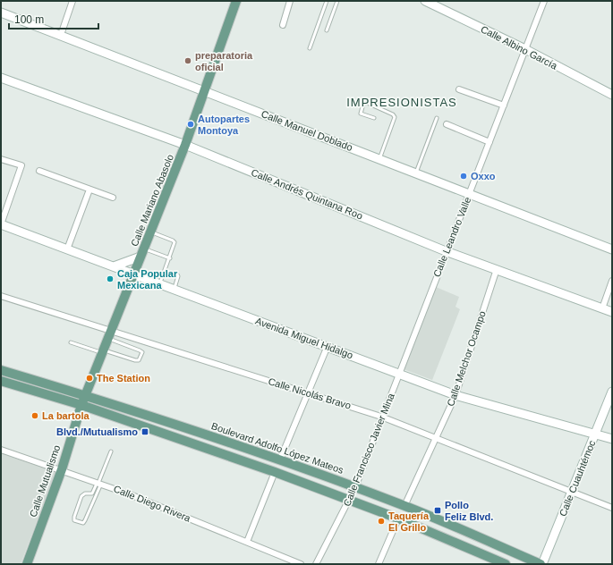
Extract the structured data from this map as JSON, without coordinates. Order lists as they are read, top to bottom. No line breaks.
{"streets":{"main road":["Calle Albino García","Calle Manuel Doblado","Calle Andrés Quintana Roo","Calle Mariano Abasolo","Avenida Miguel Hidalgo","Boulevard Adolfo López Mateos","Calle Cuauhtémoc","Calle Mutualismo"],"street":["Calle Leandro Valle","Calle Melchor Ocampo","Calle Nicolás Bravo","Calle Francisco Javier Mina","Calle Diego Rivera"]},"crossings":[["Calle Albino García","Calle Leandro Valle"],["Calle Manuel Doblado","Calle Mariano Abasolo"],["Calle Manuel Doblado","Calle Leandro Valle"],["Calle Andrés Quintana Roo","Calle Mariano Abasolo"],["Calle Andrés Quintana Roo","Calle Leandro Valle"],["Calle Andrés Quintana Roo","Calle Melchor Ocampo"],["Calle Mariano Abasolo","Avenida Miguel Hidalgo"],["Calle Mariano Abasolo","Calle Nicolás Bravo"],["Calle Mariano Abasolo","Boulevard Adolfo López Mateos"],["Calle Mariano Abasolo","Calle Mutualismo"],["Calle Leandro Valle","Avenida Miguel Hidalgo"],["Calle Leandro Valle","Calle Francisco Javier Mina"],["Avenida Miguel Hidalgo","Calle Melchor Ocampo"],["Avenida Miguel Hidalgo","Calle Francisco Javier Mina"],["Avenida Miguel Hidalgo","Calle Cuauhtémoc"],["Calle Melchor Ocampo","Calle Nicolás Bravo"],["Calle Melchor Ocampo","Boulevard Adolfo López Mateos"],["Calle Nicolás Bravo","Calle Francisco Javier Mina"],["Calle Nicolás Bravo","Calle Cuauhtémoc"],["Boulevard Adolfo López Mateos","Calle Francisco Javier Mina"],["Boulevard Adolfo López Mateos","Calle Cuauhtémoc"],["Calle Mutualismo","Calle Diego Rivera"]],"districts":["IMPRESIONISTAS"],"places":{"other":["preparatoria oficial","Autopartes Montoya","Oxxo","Caja Popular Mexicana","The Station","La bartola","Taquería El Grillo"],"transit":["Blvd./Mutualismo","Pollo Feliz Blvd."]},"scale_bar":"100 m"}
